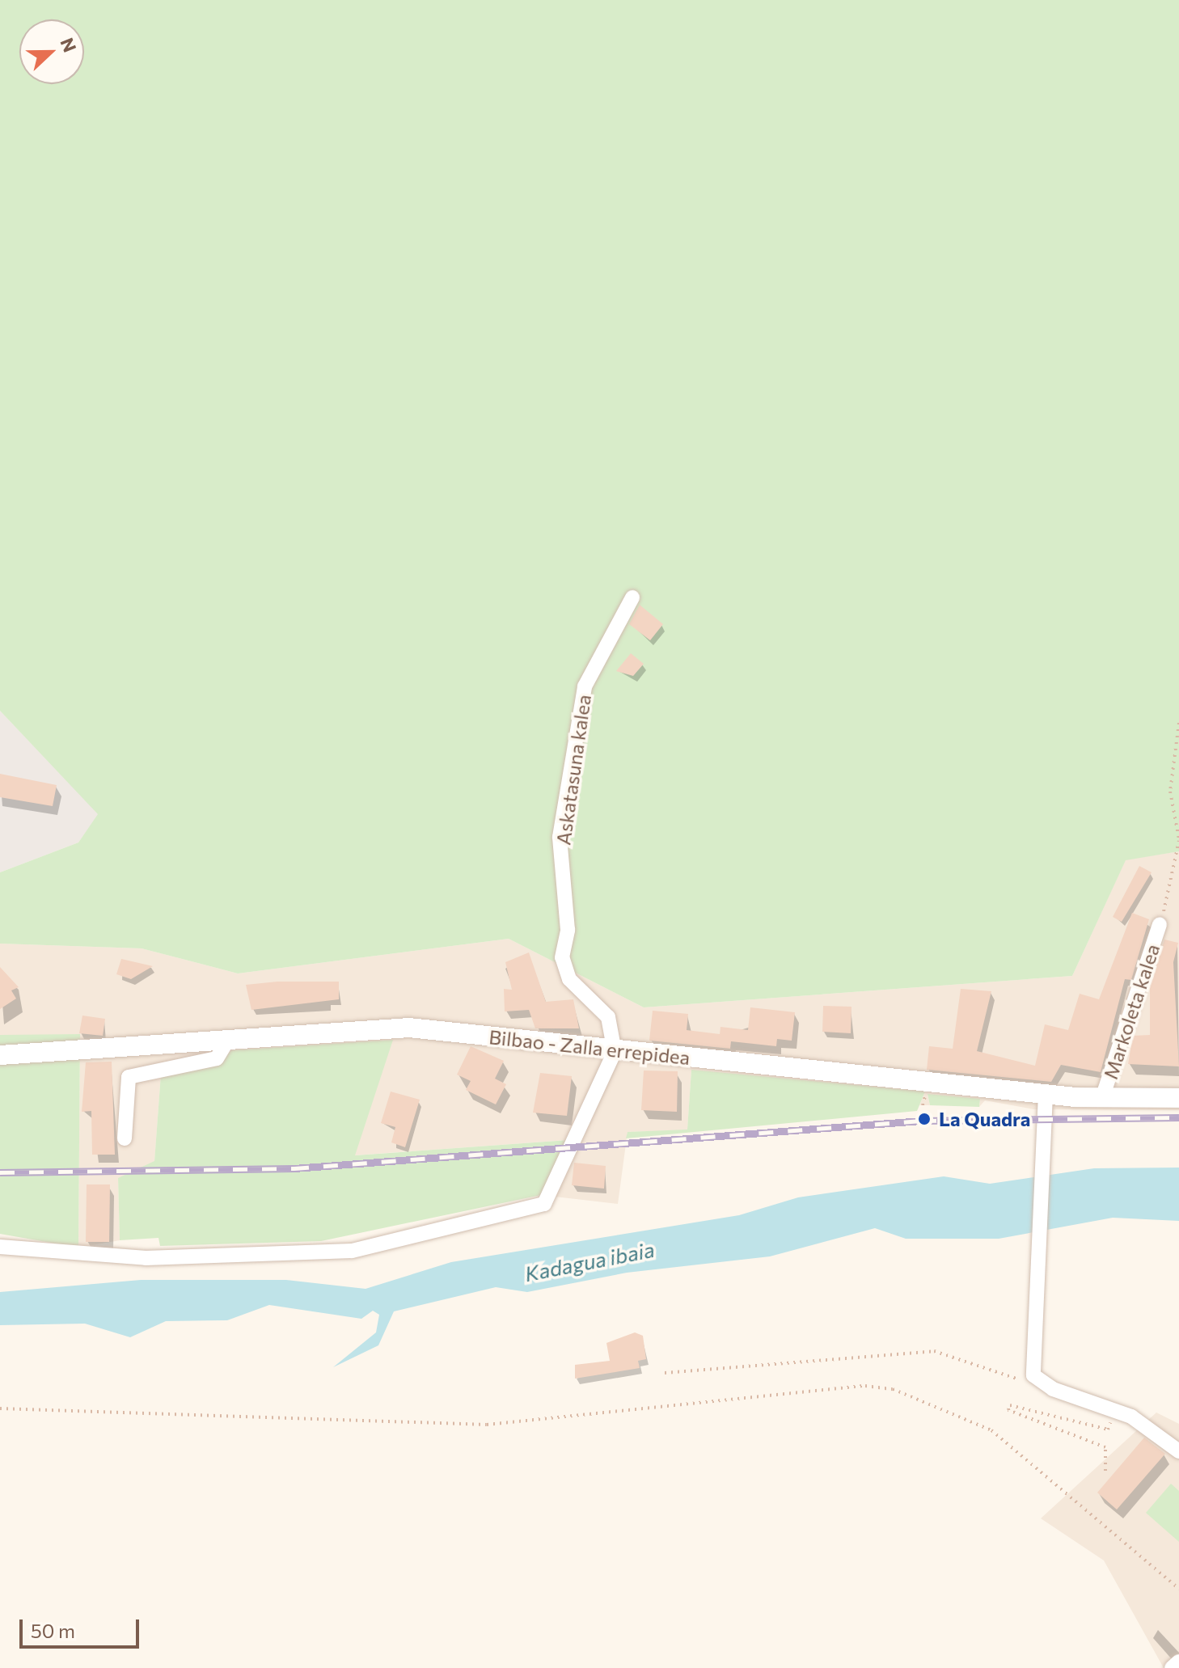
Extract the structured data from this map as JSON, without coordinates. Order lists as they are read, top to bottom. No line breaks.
{"streets":{"street":["Askatasuna kalea","Markoleta kalea","Bilbao - Zalla errepidea"]},"crossings":[["Askatasuna kalea","Bilbao - Zalla errepidea"],["Markoleta kalea","Bilbao - Zalla errepidea"]],"water":["Kadagua ibaia"],"places":["La Quadra"],"scale_bar":"50 m","north":"right"}
